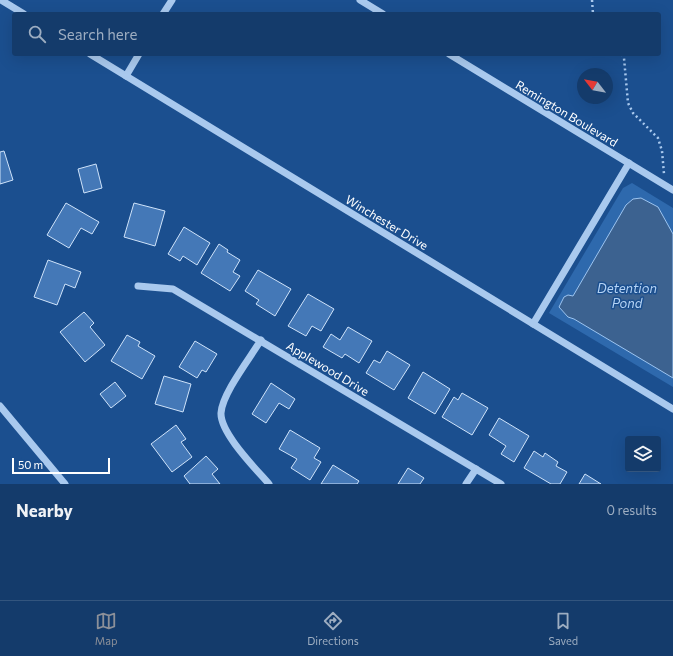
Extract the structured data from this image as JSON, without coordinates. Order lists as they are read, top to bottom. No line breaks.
{"streets":{"street":["Remington Boulevard","Winchester Drive","Applewood Drive"]},"water":["Detention Pond"],"scale_bar":"50 m","north":"top left","page":{"search":"Search here","scale":"50 m","heading":["Nearby","0 results"],"nav":["Map","Directions","Saved"]}}
